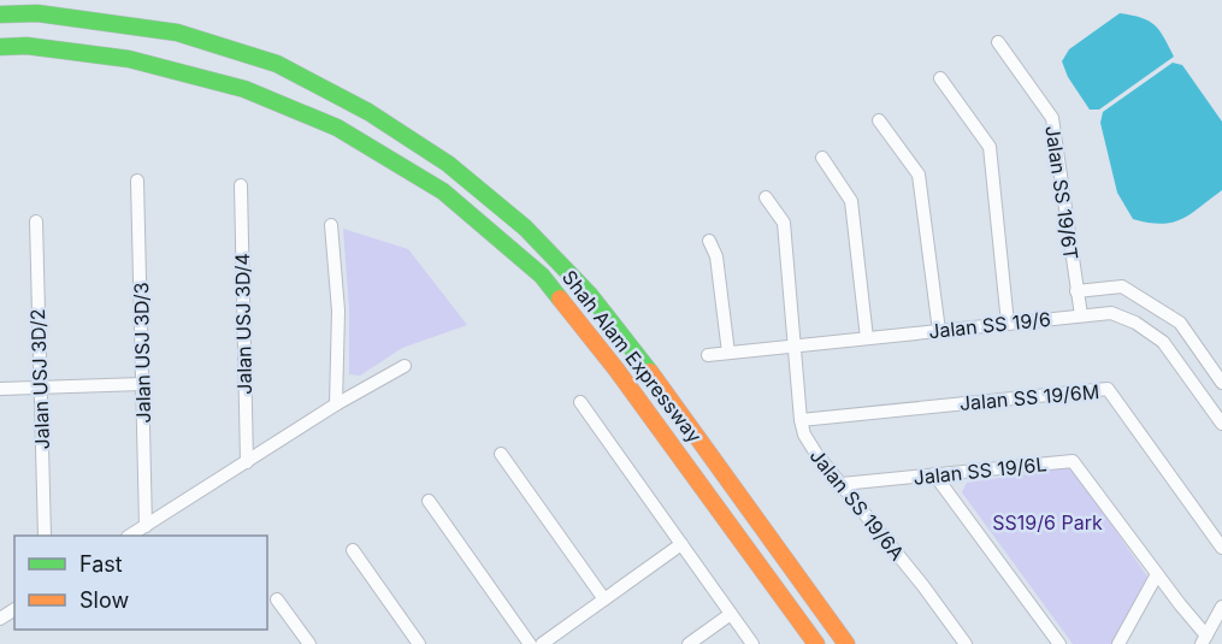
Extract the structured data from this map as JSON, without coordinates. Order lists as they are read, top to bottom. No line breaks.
{"streets":{"highway":["Shah Alam Expressway"],"street":["Jalan SS 19/6T","Jalan USJ 3D/4","Jalan SS 19/6","Jalan USJ 3D/3","Jalan USJ 3D/2","Jalan SS 19/6M","Jalan SS 19/6L","Jalan SS 19/6A"]},"crossings":[["Jalan SS 19/6T","Jalan SS 19/6"],["Jalan SS 19/6","Jalan SS 19/6A"],["Jalan SS 19/6M","Jalan SS 19/6A"],["Jalan SS 19/6L","Jalan SS 19/6A"]],"parks":["SS19/6 Park"],"legend":["Fast","Slow"]}
